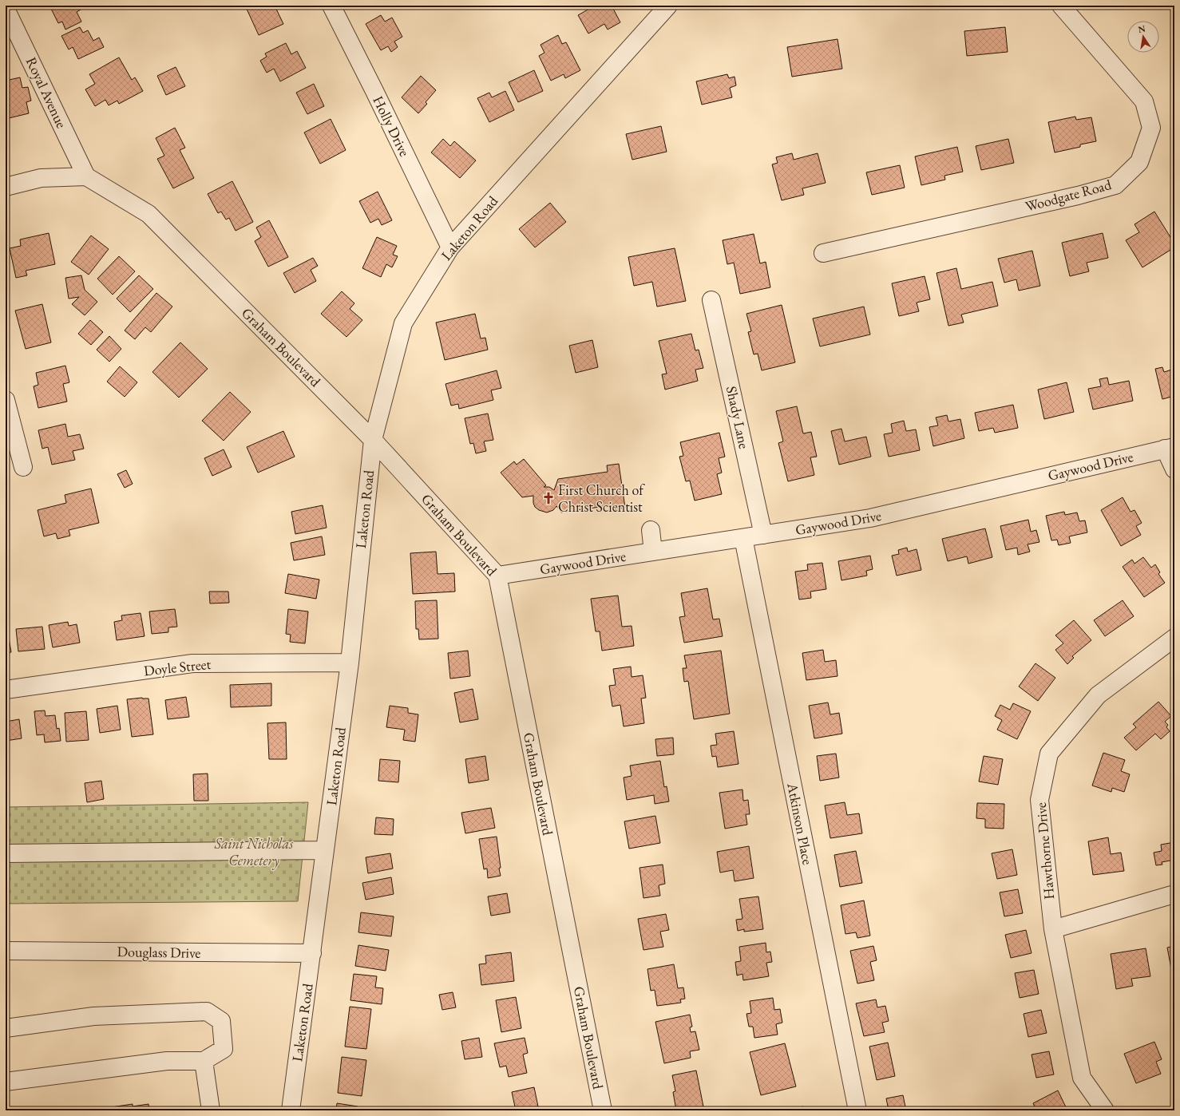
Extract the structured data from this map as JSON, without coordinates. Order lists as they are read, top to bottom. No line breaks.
{"streets":{"street":["Royal Avenue","Holly Drive","Woodgate Road","Laketon Road","Graham Boulevard","Shady Lane","Gaywood Drive","Doyle Street","Atkinson Place","Hawthorne Drive","Douglass Drive"]},"crossings":[["Royal Avenue","Graham Boulevard"],["Holly Drive","Laketon Road"],["Laketon Road","Graham Boulevard"],["Laketon Road","Doyle Street"],["Laketon Road","Douglass Drive"],["Graham Boulevard","Gaywood Drive"],["Shady Lane","Gaywood Drive"],["Gaywood Drive","Atkinson Place"]],"parks":["Saint Nicholas Cemetery"],"places":{"church":["First Church of Christ Scientist"]},"north":"top"}
